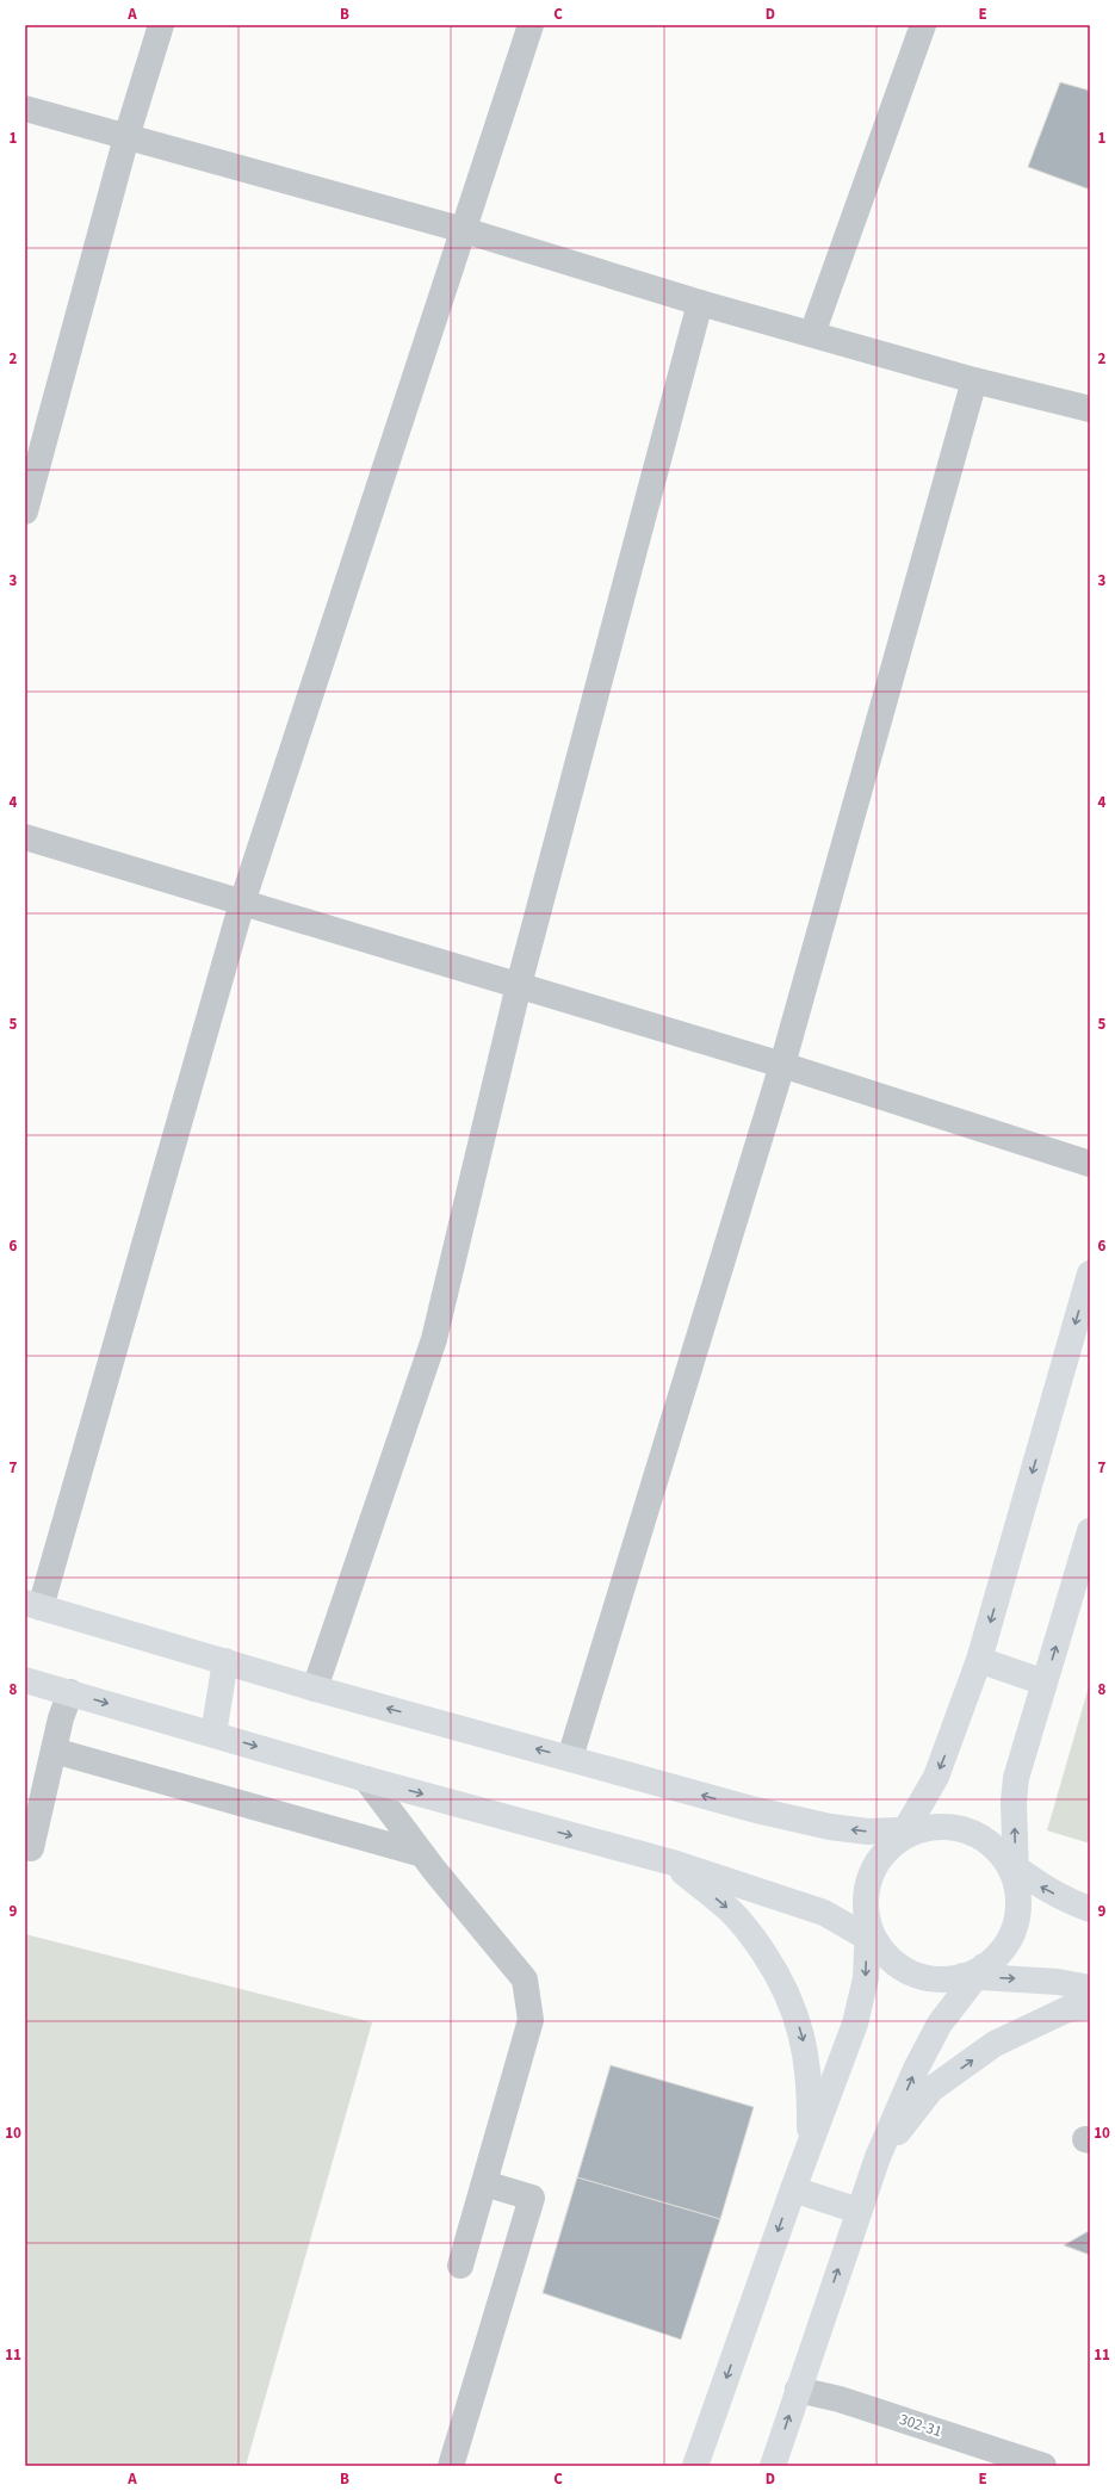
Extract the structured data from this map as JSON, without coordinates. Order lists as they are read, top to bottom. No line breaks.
{"streets":{"street":["302-31"]},"grid":{"columns":["A","B","C","D","E"],"rows":["1","2","3","4","5","6","7","8","9","10","11"]}}
